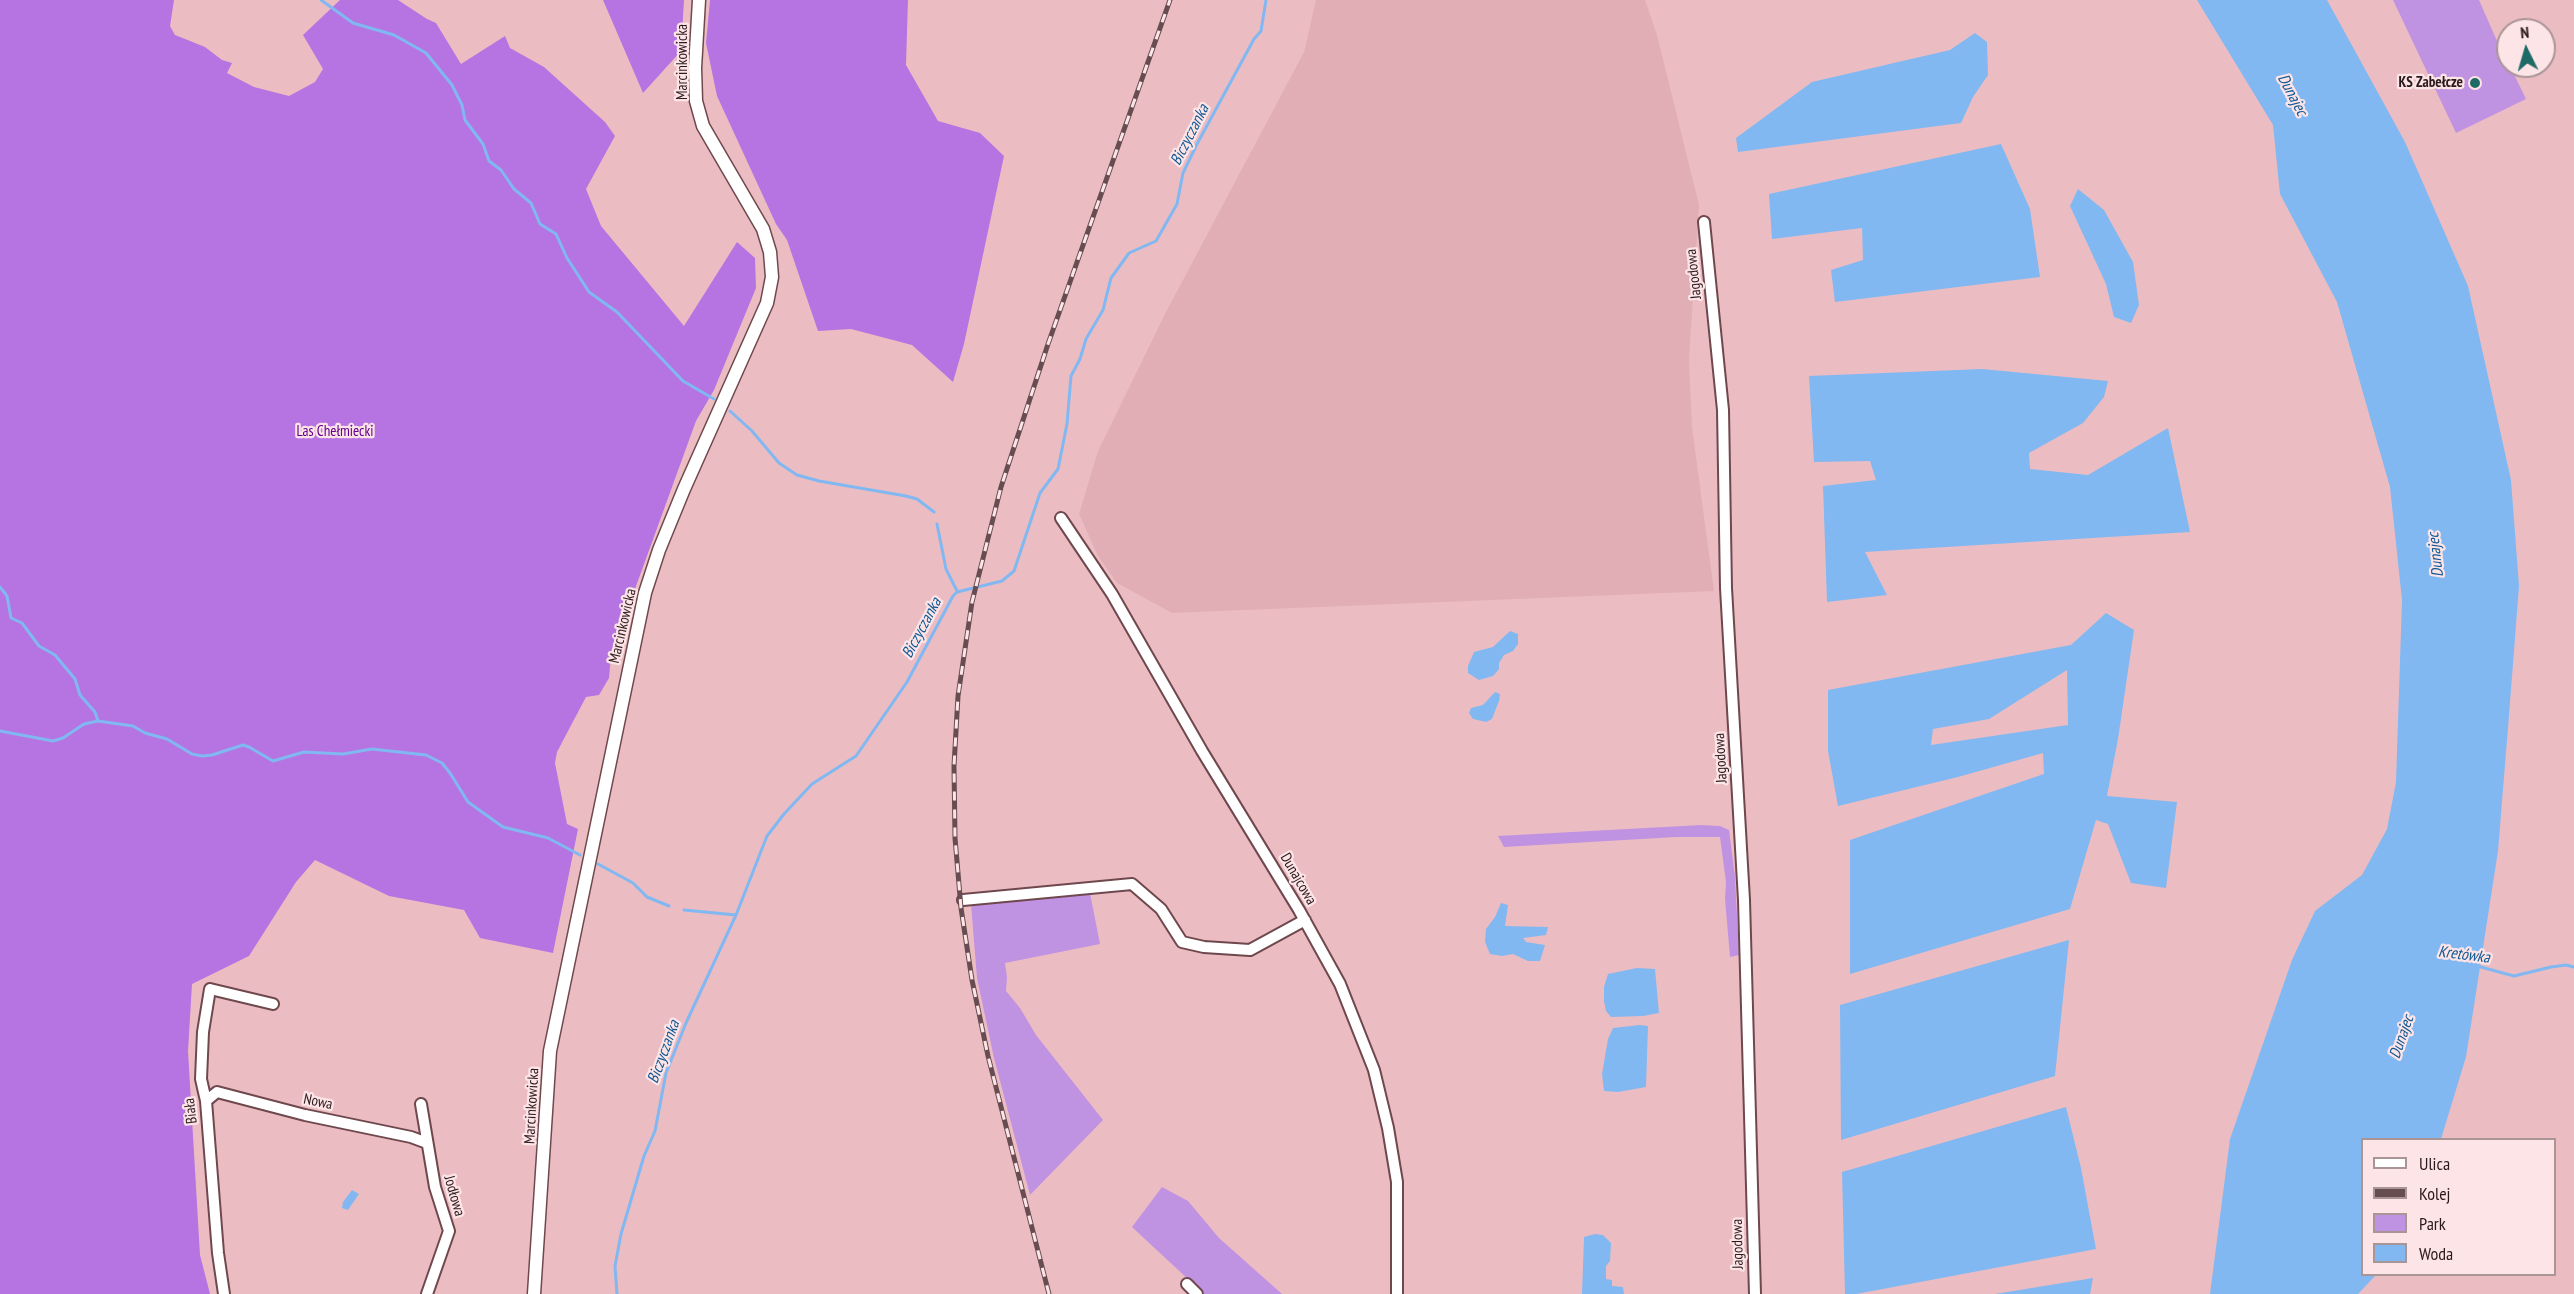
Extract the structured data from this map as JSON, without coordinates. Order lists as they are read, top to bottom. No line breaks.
{"streets":{"street":["Marcinkowicka","Jagodowa","Dunajcowa","Nowa","Biała","Jodłowa"]},"crossings":[["Nowa","Biała"],["Nowa","Jodłowa"]],"water":["Dunajec","Biczyczanka","Kretówka"],"parks":["Las Chełmiecki"],"places":["KS Zabełcze"],"legend":["Ulica","Kolej","Park","Woda"],"north":"top"}
